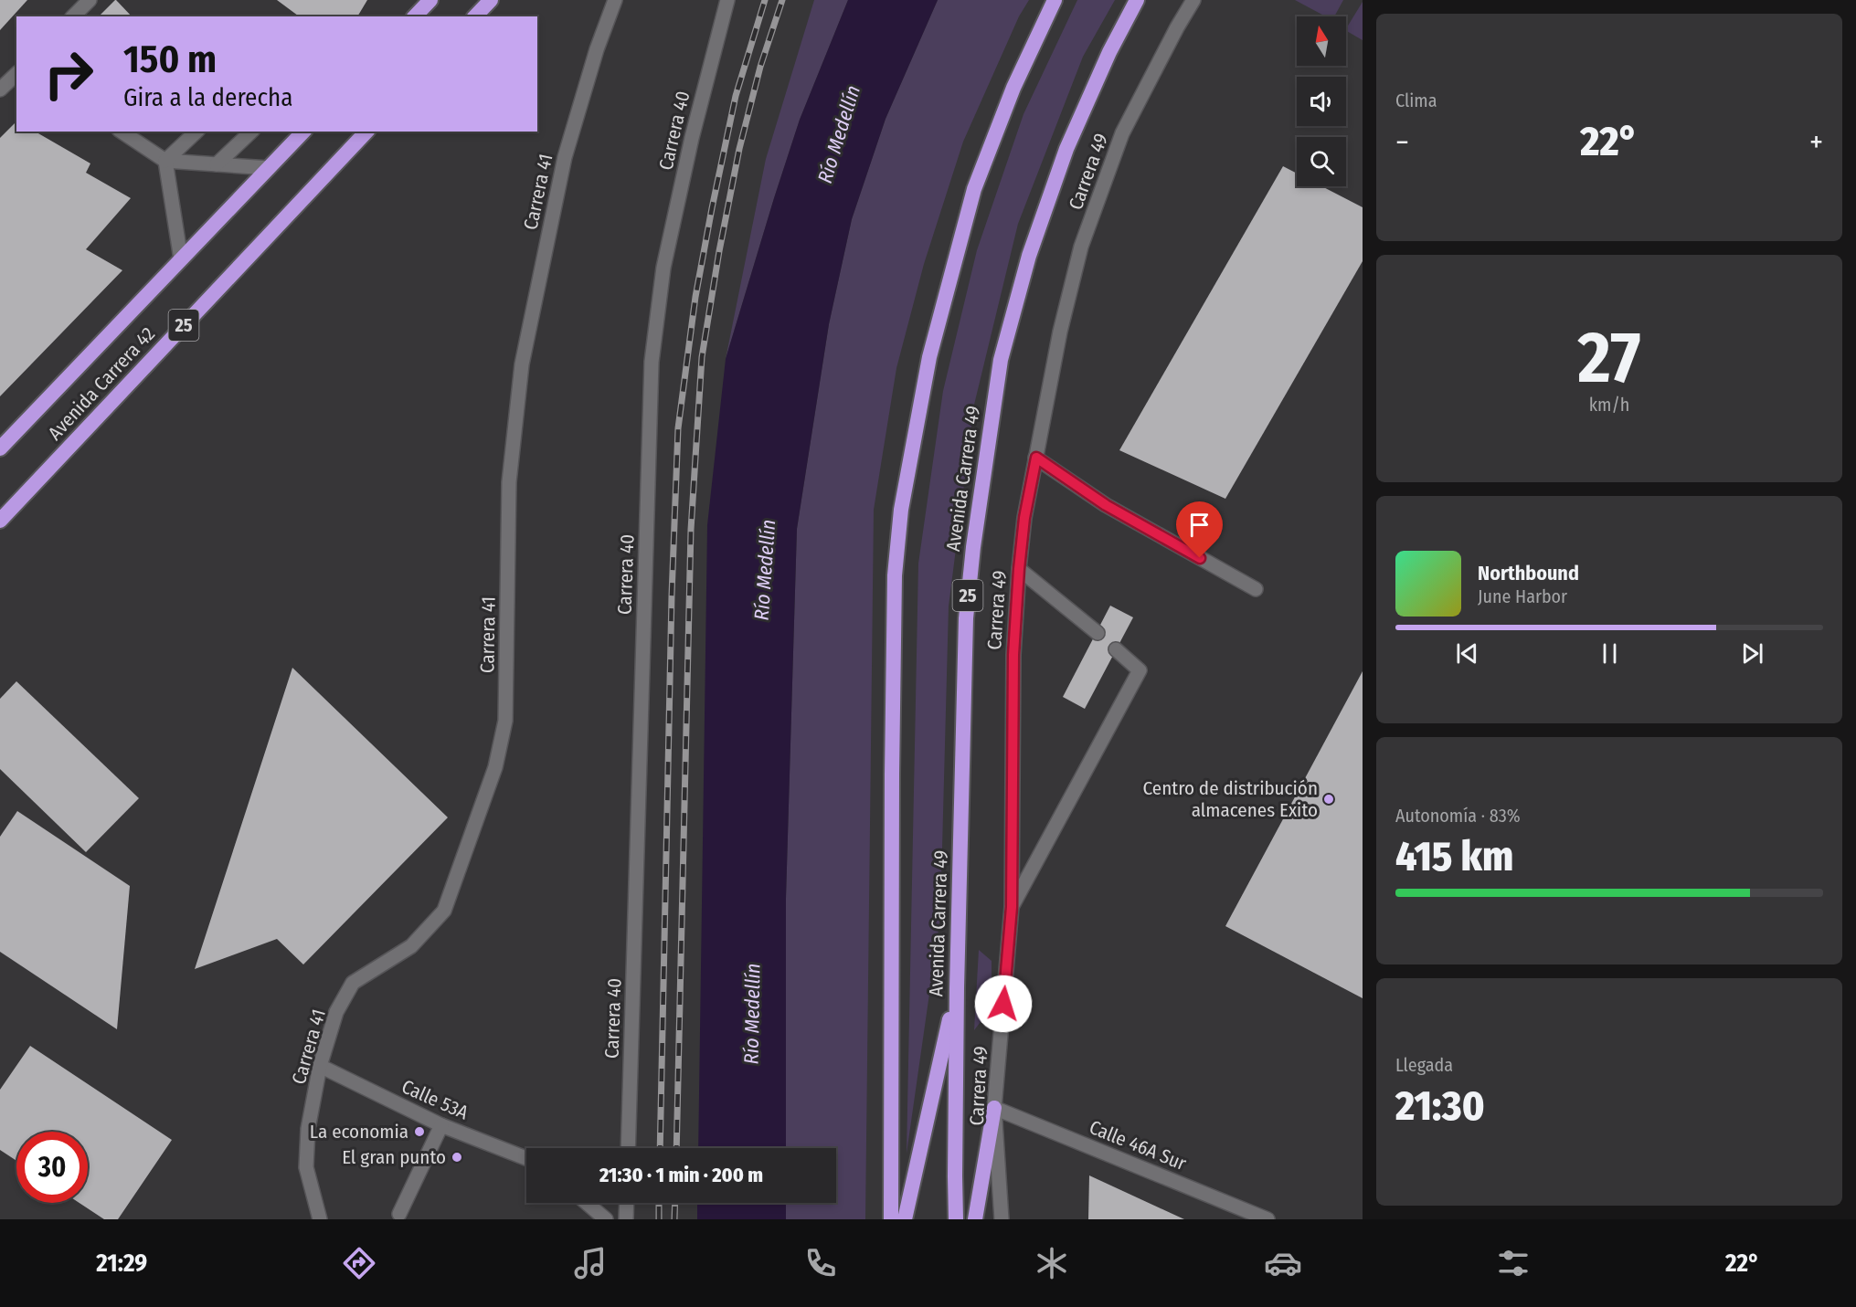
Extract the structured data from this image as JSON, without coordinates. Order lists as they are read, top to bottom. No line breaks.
{"streets":{"highway":["25","Avenida Carrera 42","Avenida Carrera 49"],"street":["Carrera 40","Carrera 49","Carrera 41","Calle 53A","Calle 46A Sur"]},"crossings":[["Carrera 49","Calle 46A Sur"],["Carrera 41","Calle 53A"]],"water":["Río Medellín"],"places":["Centro de distribución almacenes Exito","La economia","El gran punto"],"north":"top","page":{"tile":["Clima",["27","km/h"],["Autonomía · 83%","415 km"],["Llegada","21:30"]],"turn":["150 m","Gira a la derecha"],"heat":["−","22°","+"],"song":["Northbound","June Harbor"],"limit":"30","trip":"21:30 · 1 min · 200 m","tabs":["21:29","22°"]}}
